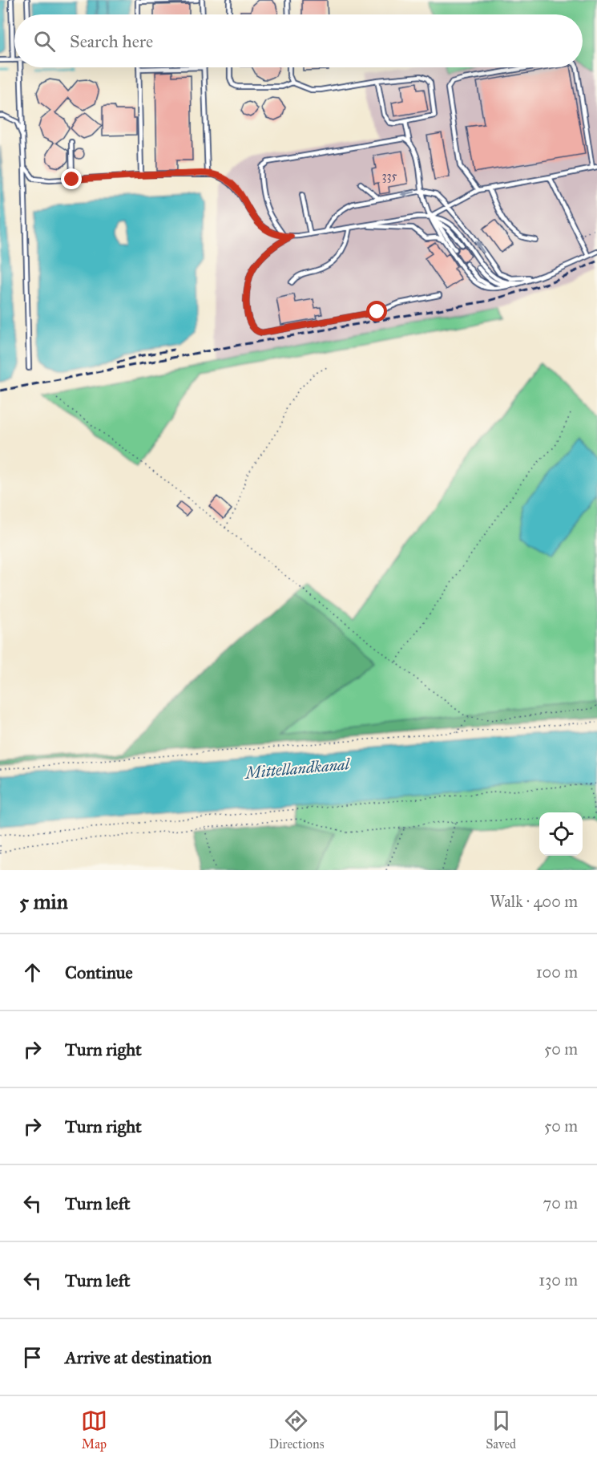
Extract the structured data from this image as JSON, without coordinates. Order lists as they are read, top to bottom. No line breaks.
{"water":["Mittellandkanal"],"house_numbers":["335"],"page":{"search":"Search here","heading":["5 min","Walk · 400 m"],"list":[["Continue","100 m"],["Turn right","50 m"],["Turn right","50 m"],["Turn left","70 m"],["Turn left","130 m"],"Arrive at destination"],"nav":["Map","Directions","Saved"]}}
